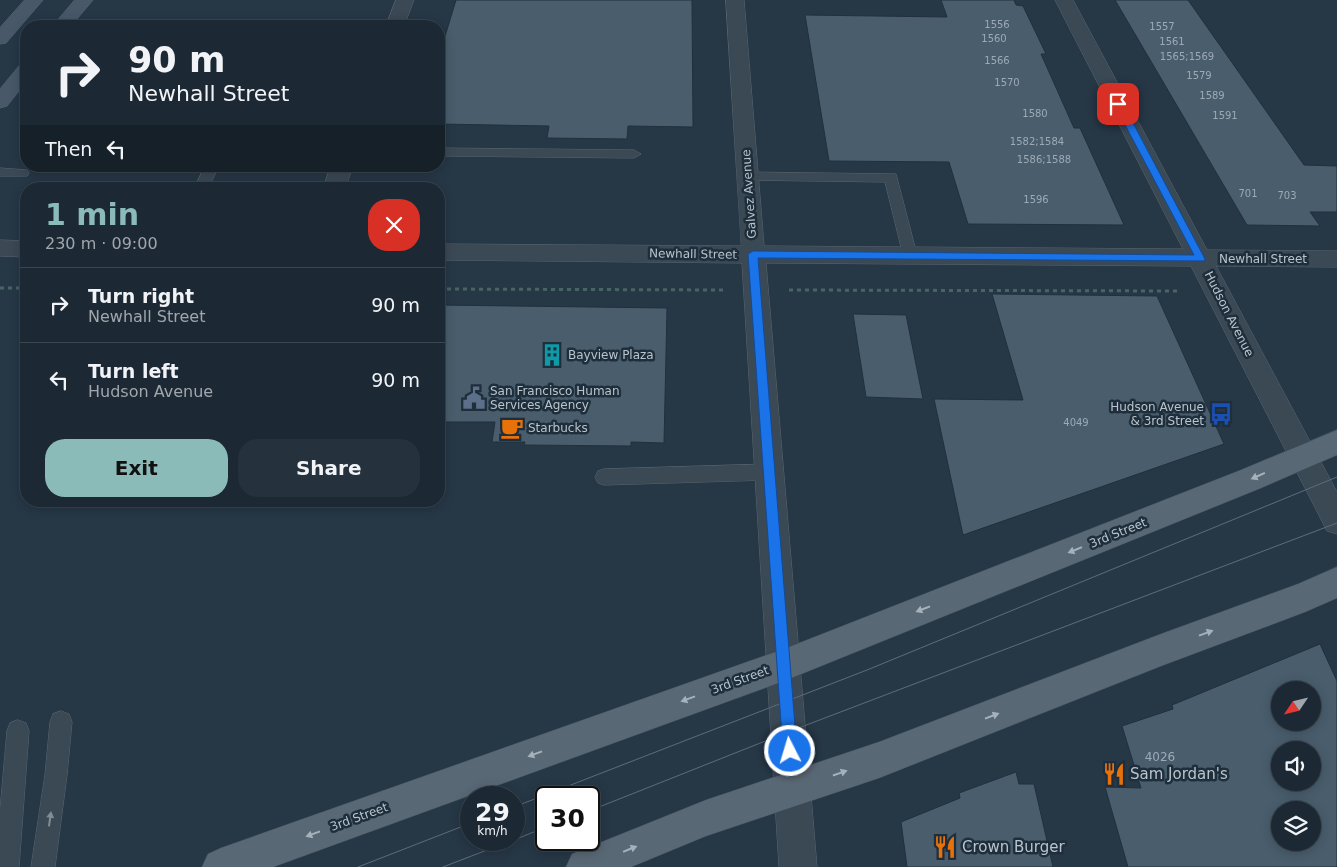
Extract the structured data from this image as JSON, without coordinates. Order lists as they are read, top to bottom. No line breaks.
{"streets":{"main road":["3rd Street"],"street":["Galvez Avenue","Newhall Street","Hudson Avenue"]},"crossings":[["Galvez Avenue","Newhall Street"],["Galvez Avenue","3rd Street"],["Newhall Street","Hudson Avenue"],["Hudson Avenue","3rd Street"]],"places":{"building":["Bayview Plaza"],"public building":["San Francisco Human Services Agency"],"bus stop":["Hudson Avenue & 3rd Street"],"cafe":["Starbucks"],"restaurant":["Sam Jordan's","Crown Burger"]},"house_numbers":["1556","1557","1560","1561","1565;1569","1566","1579","1570","1589","1580","1591","1582;1584","1586;1588","701","703","1596","4049","4026"],"north":"bottom left","page":{"turn":["90 m","Newhall Street"],"then":"Then","heading":["1 min","230 m · 09:00"],"list":[{"name":"Turn right","note":"Newhall Street","value":"90 m"},{"name":"Turn left","note":"Hudson Avenue","value":"90 m"}],"buttons":["Exit","Share"],"speed":"29 km/h","limit":"30"}}
